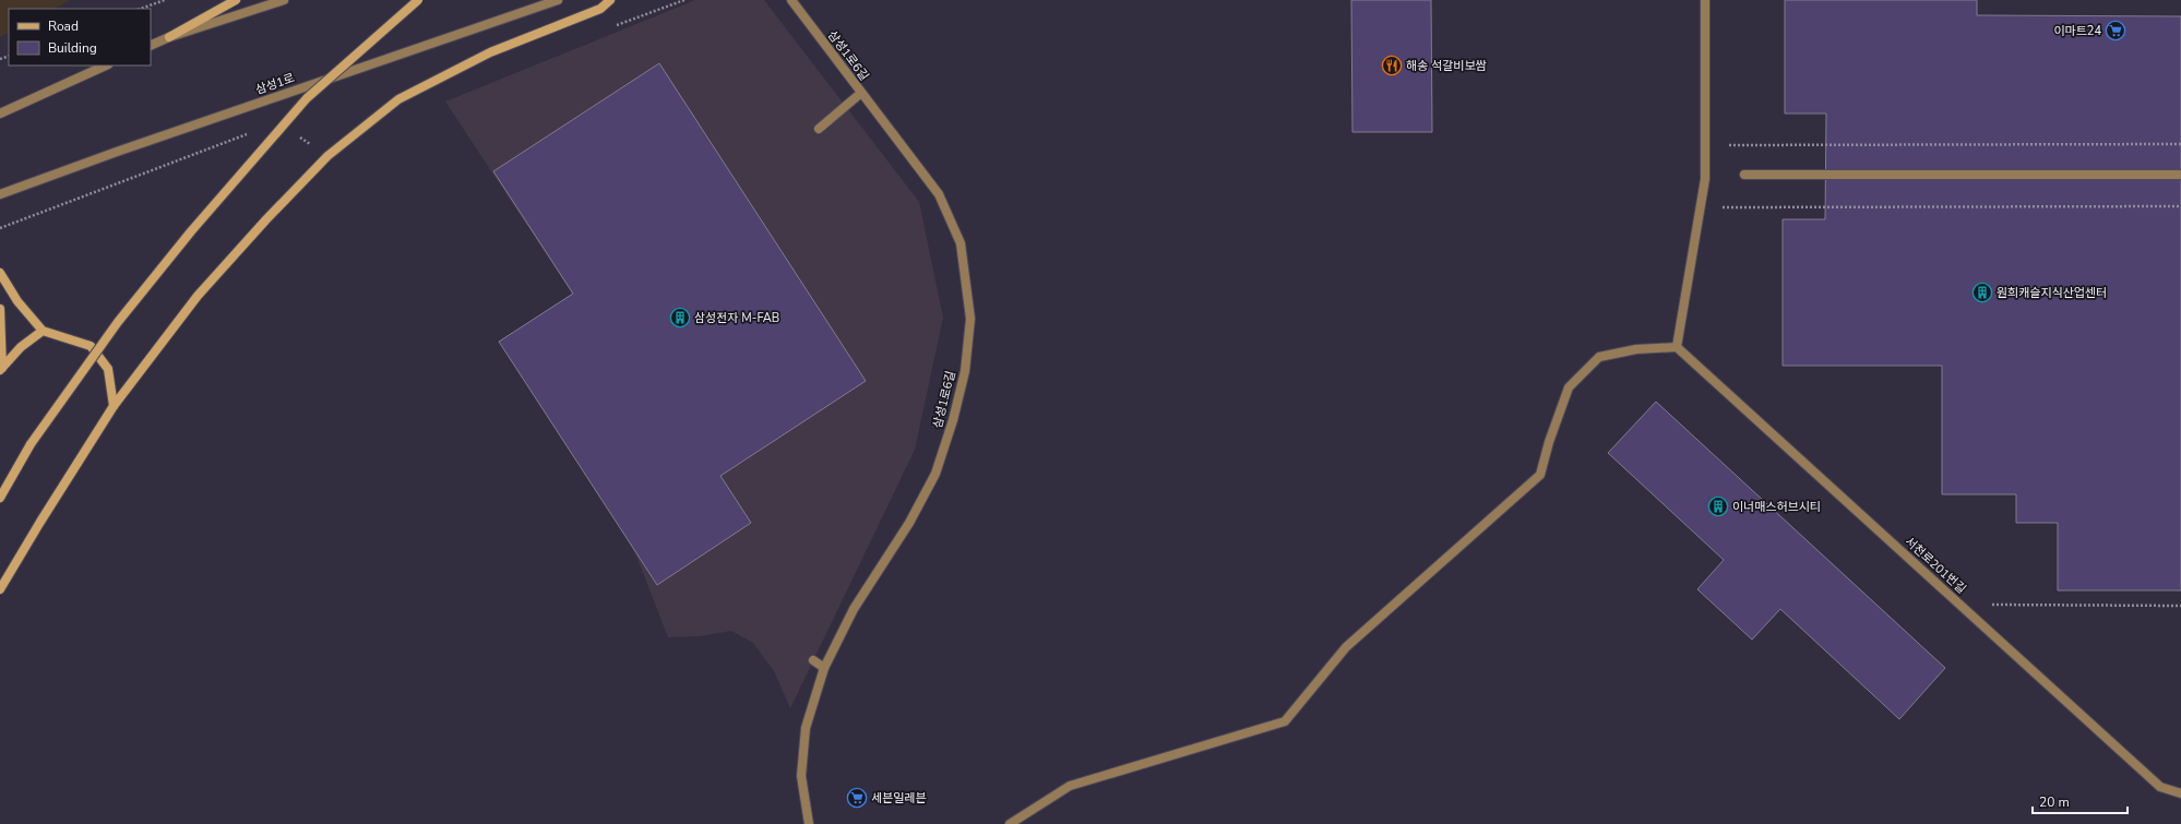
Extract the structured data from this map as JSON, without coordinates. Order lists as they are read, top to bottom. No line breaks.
{"streets":{"street":["삼성1로6길","삼성1로","서천로201번길"]},"places":{"supermarket":["이마트24","세븐일레븐"],"restaurant":["해송 석갈비보쌈"],"building":["원희캐슬지식산업센터","삼성전자 M-FAB","이너매스허브시티"]},"legend":["Road","Building"],"scale_bar":"20 m"}
